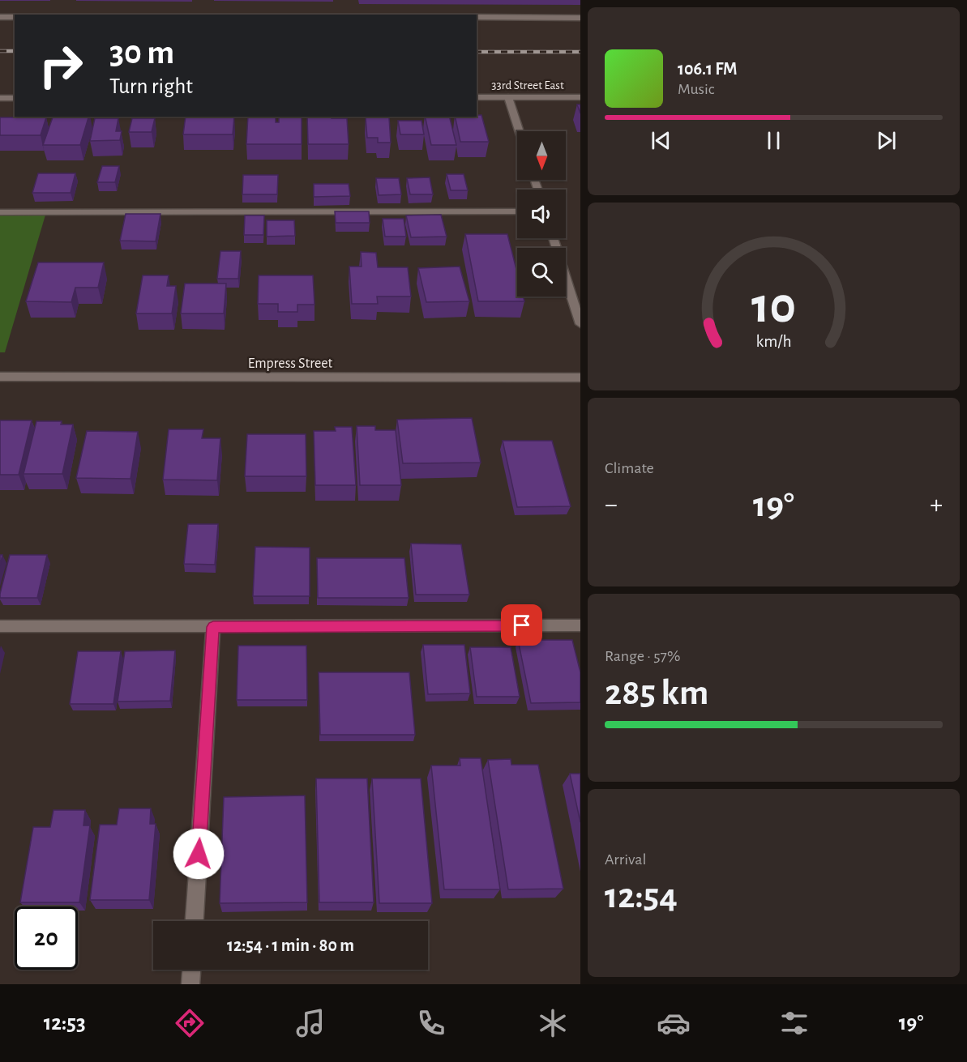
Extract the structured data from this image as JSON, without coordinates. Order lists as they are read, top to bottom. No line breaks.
{"streets":{"street":["33rd Street East","Empress Street"]},"north":"bottom","page":{"turn":["30 m","Turn right"],"song":["106.1 FM","Music"],"tile":["Climate",["Range · 57%","285 km"],["Arrival","12:54"]],"heat":["−","19°","+"],"limit":"20","trip":"12:54 · 1 min · 80 m","tabs":["12:53","19°"],"gauge":["10","km/h"]}}
